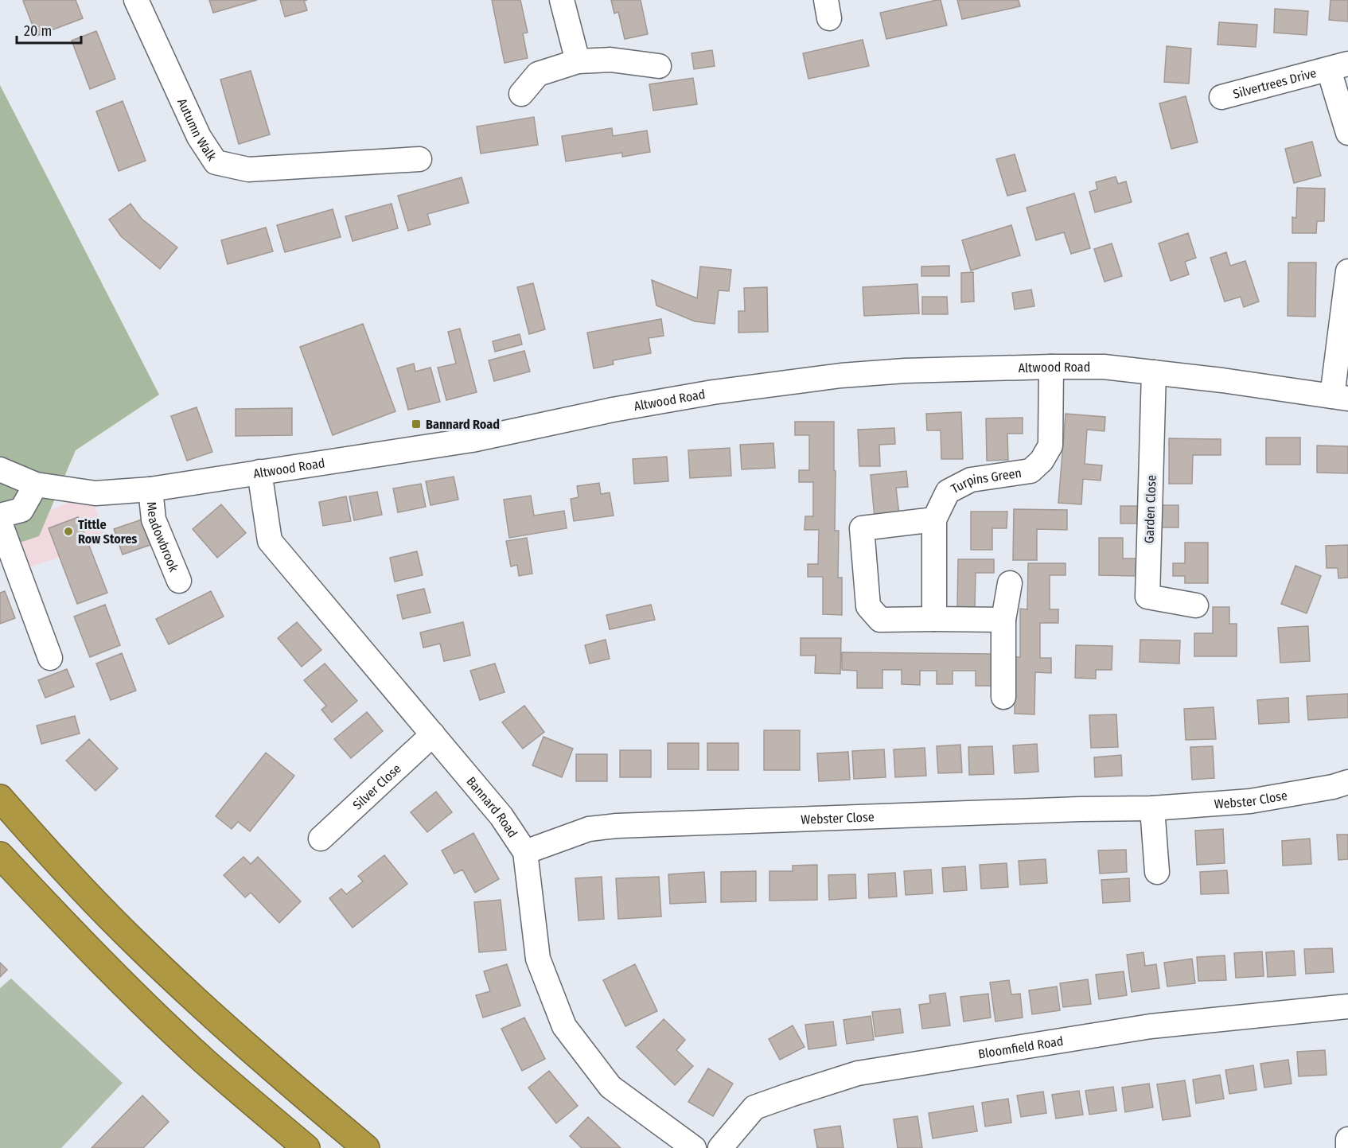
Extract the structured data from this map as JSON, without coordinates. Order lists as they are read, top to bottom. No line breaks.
{"streets":{"street":["Silvertrees Drive","Autumn Walk","Altwood Road","Turpins Green","Garden Close","Meadowbrook","Silver Close","Webster Close","Bannard Road","Bloomfield Road"]},"crossings":[["Altwood Road","Turpins Green"],["Altwood Road","Garden Close"],["Altwood Road","Meadowbrook"],["Altwood Road","Bannard Road"],["Silver Close","Bannard Road"],["Webster Close","Bannard Road"]],"places":{"transit":["Bannard Road"],"other":["Tittle Row Stores"]},"scale_bar":"20 m"}
